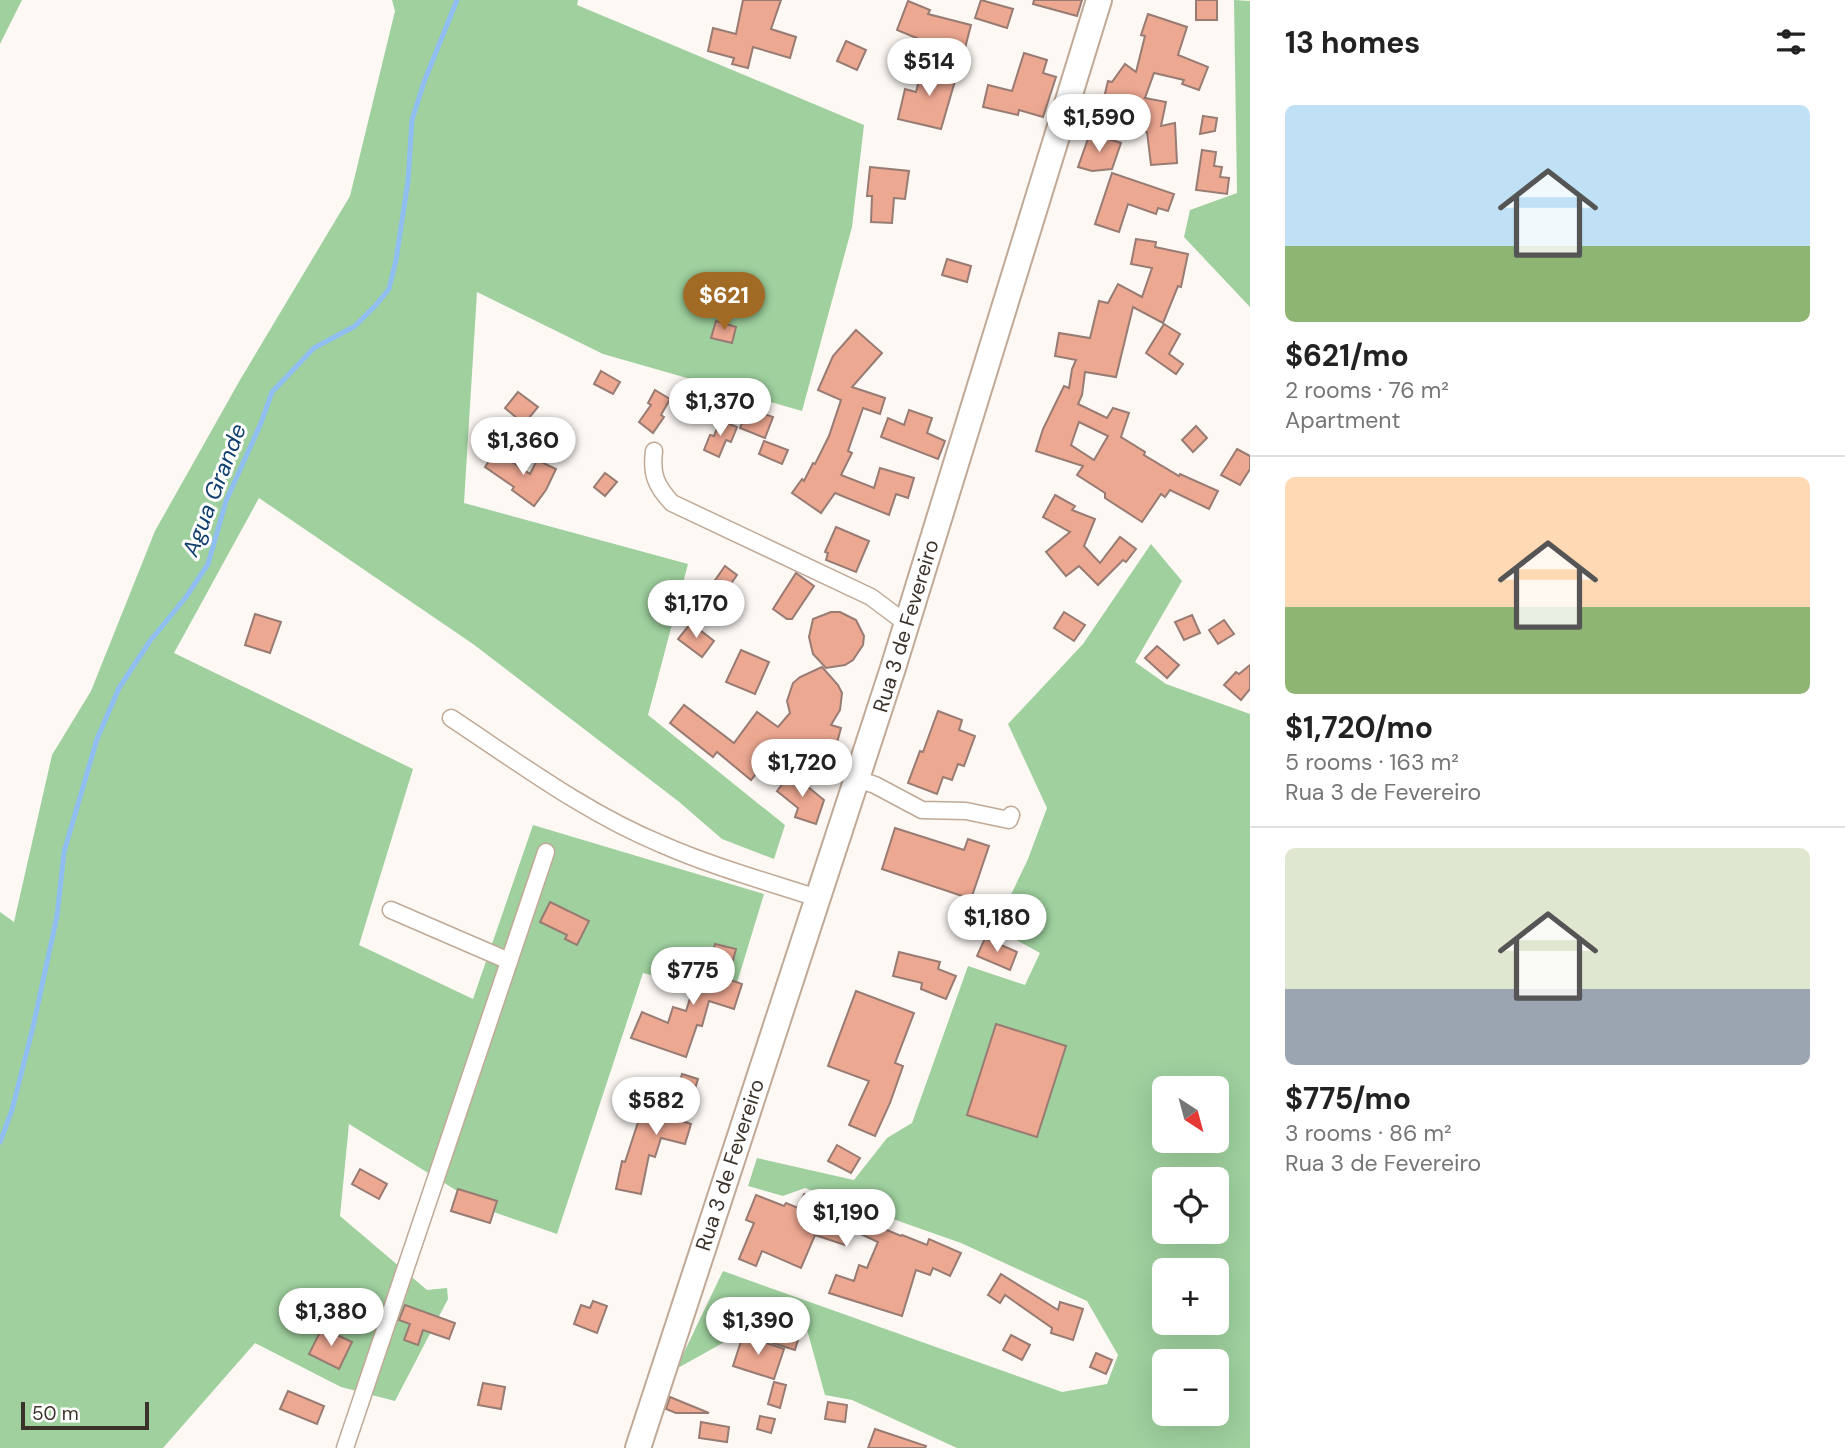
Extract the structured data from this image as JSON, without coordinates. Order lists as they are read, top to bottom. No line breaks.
{"streets":{"main road":["Rua 3 de Fevereiro"]},"water":["Agua Grande"],"scale_bar":"50 m","north":"bottom right","page":{"heading":"13 homes","price":["$514","$1,590","$621","$1,370","$1,360","$1,170","$1,720","$1,180","$775","$582","$1,190","$1,380","$1,390"],"list":[{"name":"$621/mo","note":"2 rooms · 76 m² · Apartment"},{"name":"$1,720/mo","note":"5 rooms · 163 m² · Rua 3 de Fevereiro"},{"name":"$775/mo","note":"3 rooms · 86 m² · Rua 3 de Fevereiro"}],"map_buttons":["+","−"],"scale":"50 m"}}
